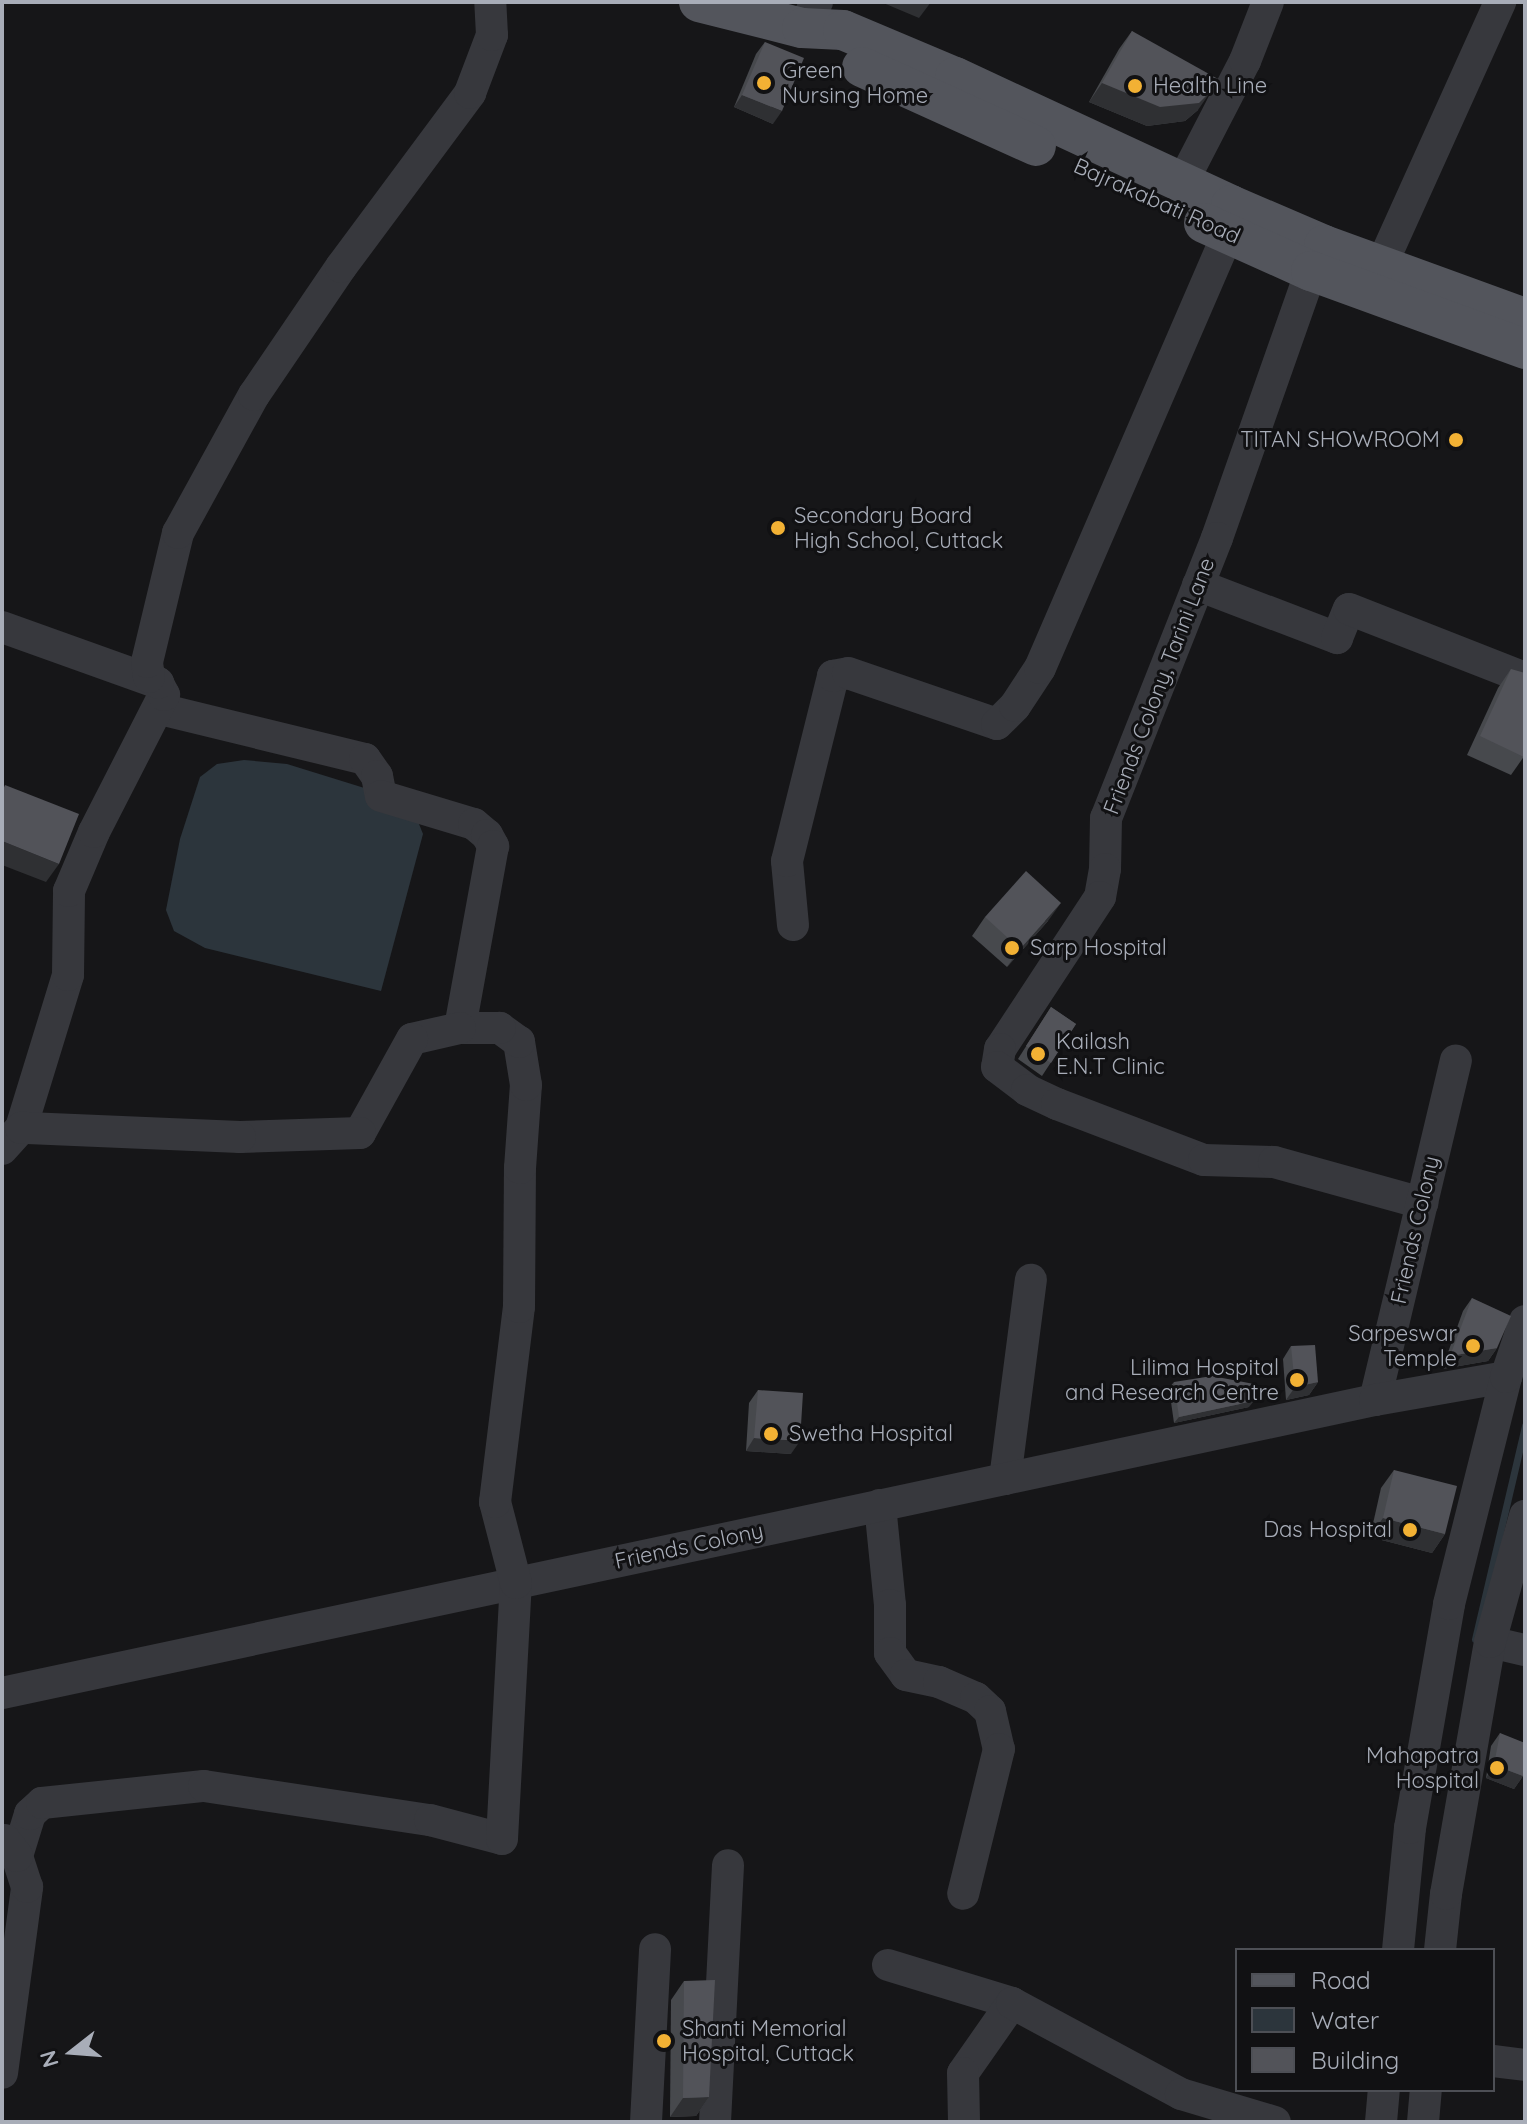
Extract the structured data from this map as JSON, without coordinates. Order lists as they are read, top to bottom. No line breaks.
{"streets":{"main road":["Bajrakabati Road"],"street":["Friends Colony, Tarini Lane","Friends Colony"]},"crossings":[["Bajrakabati Road","Friends Colony, Tarini Lane"],["Friends Colony, Tarini Lane","Friends Colony"]],"places":["Green Nursing Home","Health Line","TITAN SHOWROOM","Secondary Board High School, Cuttack","Sarp Hospital","Kailash E.N.T Clinic","Sarpeswar Temple","Lilima Hospital and Research Centre","Swetha Hospital","Das Hospital","Mahapatra Hospital","Shanti Memorial Hospital, Cuttack"],"legend":["Road","Water","Building"],"north":"left"}
